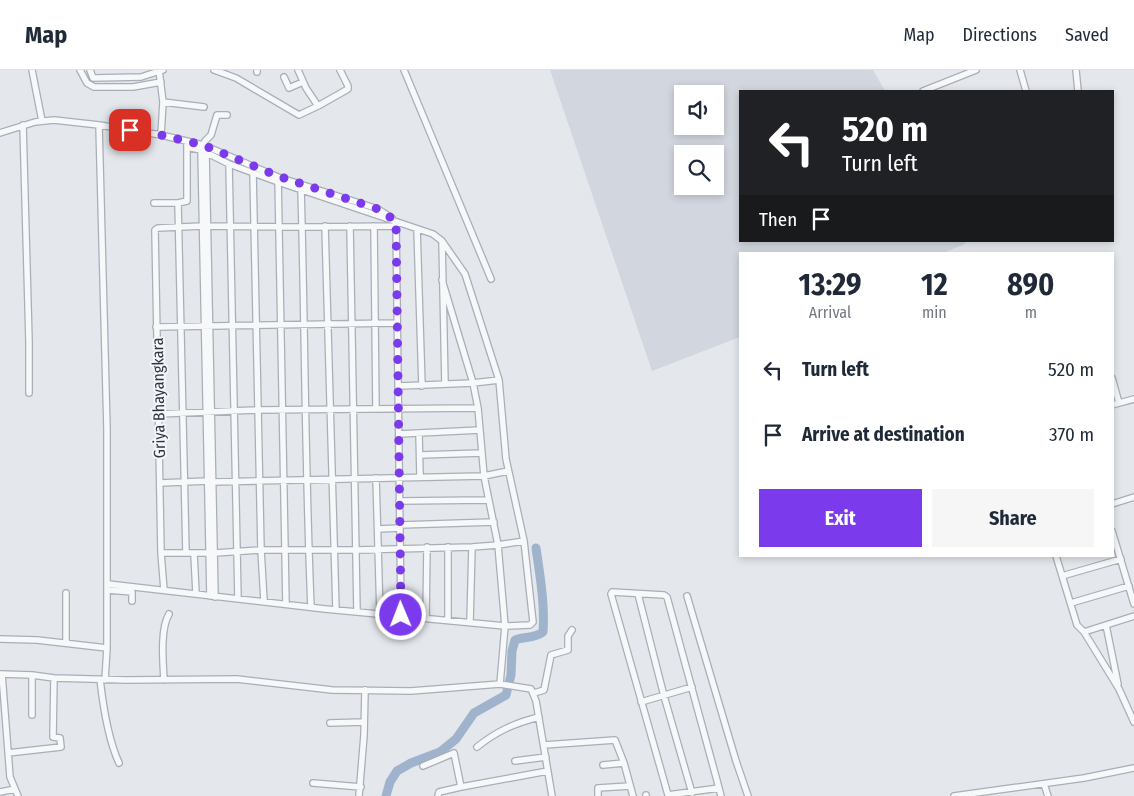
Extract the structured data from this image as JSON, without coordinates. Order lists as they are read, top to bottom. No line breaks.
{"streets":{"street":["Griya Bhayangkara"]},"page":{"header":"Map","nav":["Map","Directions","Saved"],"turn":["520 m","Turn left"],"then":"Then","eta":["13:29","Arrival","12","min","890","m"],"list":[{"name":"Turn left","value":"520 m"},{"name":"Arrive at destination","value":"370 m"}],"buttons":["Exit","Share"]}}
